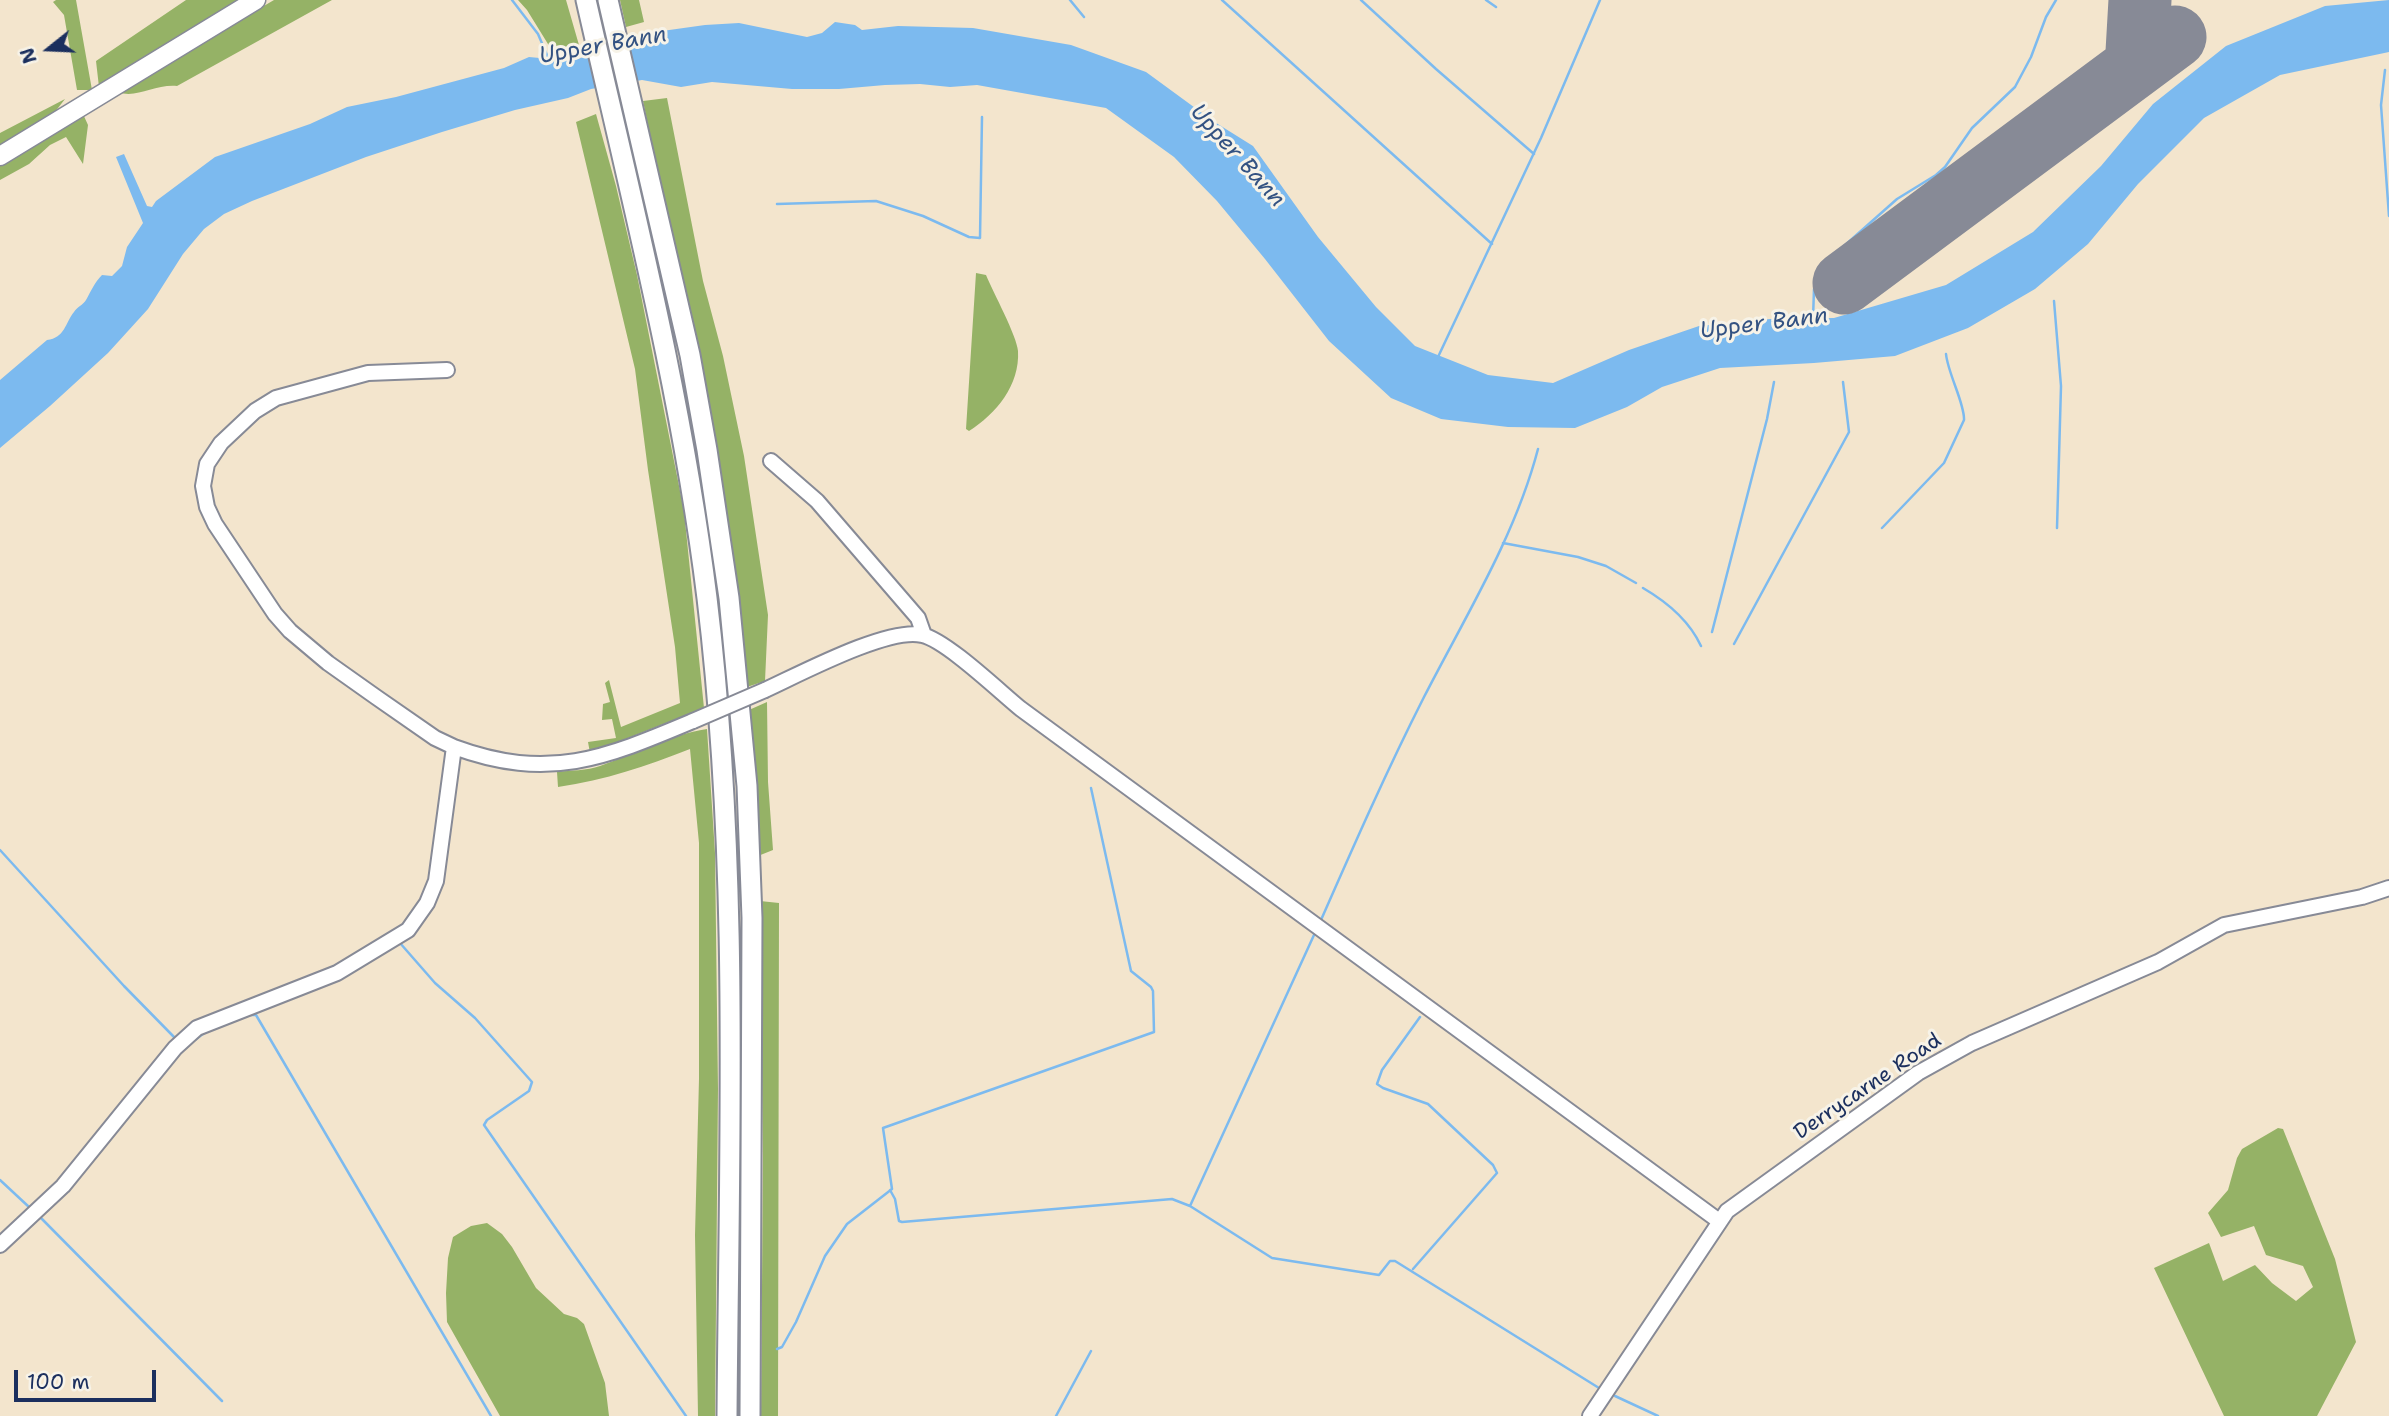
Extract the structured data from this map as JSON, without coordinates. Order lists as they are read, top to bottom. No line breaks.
{"streets":{"street":["Derrycarne Road"]},"water":["Upper Bann"],"scale_bar":"100 m","north":"left"}
